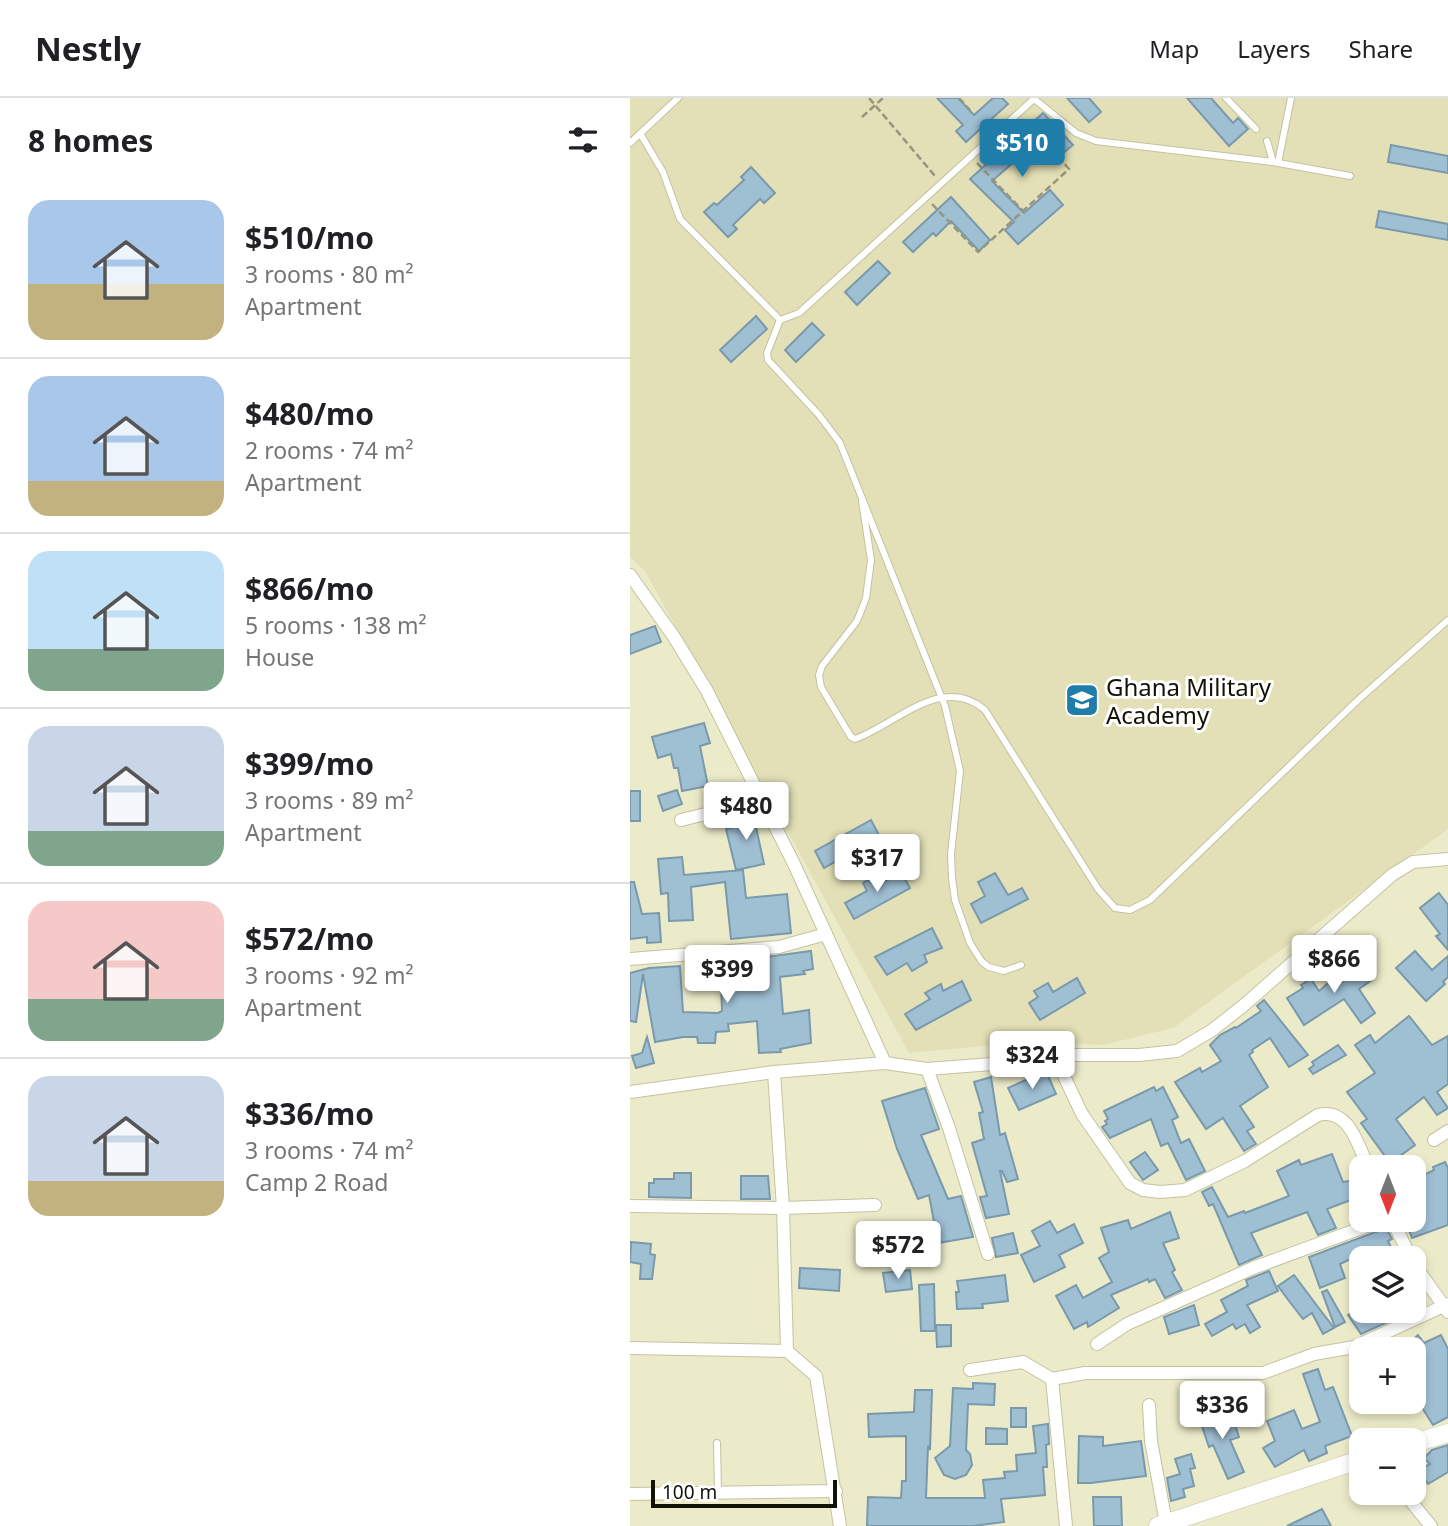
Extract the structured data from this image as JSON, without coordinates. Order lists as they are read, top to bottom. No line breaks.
{"places":{"school or university":["Ghana Military Academy"]},"scale_bar":"100 m","north":"bottom","page":{"header":"Nestly","nav":["Map","Layers","Share"],"heading":"8 homes","price":["$510","$480","$317","$866","$399","$324","$572","$336"],"list":[{"name":"$510/mo","note":"3 rooms · 80 m² · Apartment"},{"name":"$480/mo","note":"2 rooms · 74 m² · Apartment"},{"name":"$866/mo","note":"5 rooms · 138 m² · House"},{"name":"$399/mo","note":"3 rooms · 89 m² · Apartment"},{"name":"$572/mo","note":"3 rooms · 92 m² · Apartment"},{"name":"$336/mo","note":"3 rooms · 74 m² · Camp 2 Road"}],"map_buttons":["+","−"],"scale":"100 m"}}
